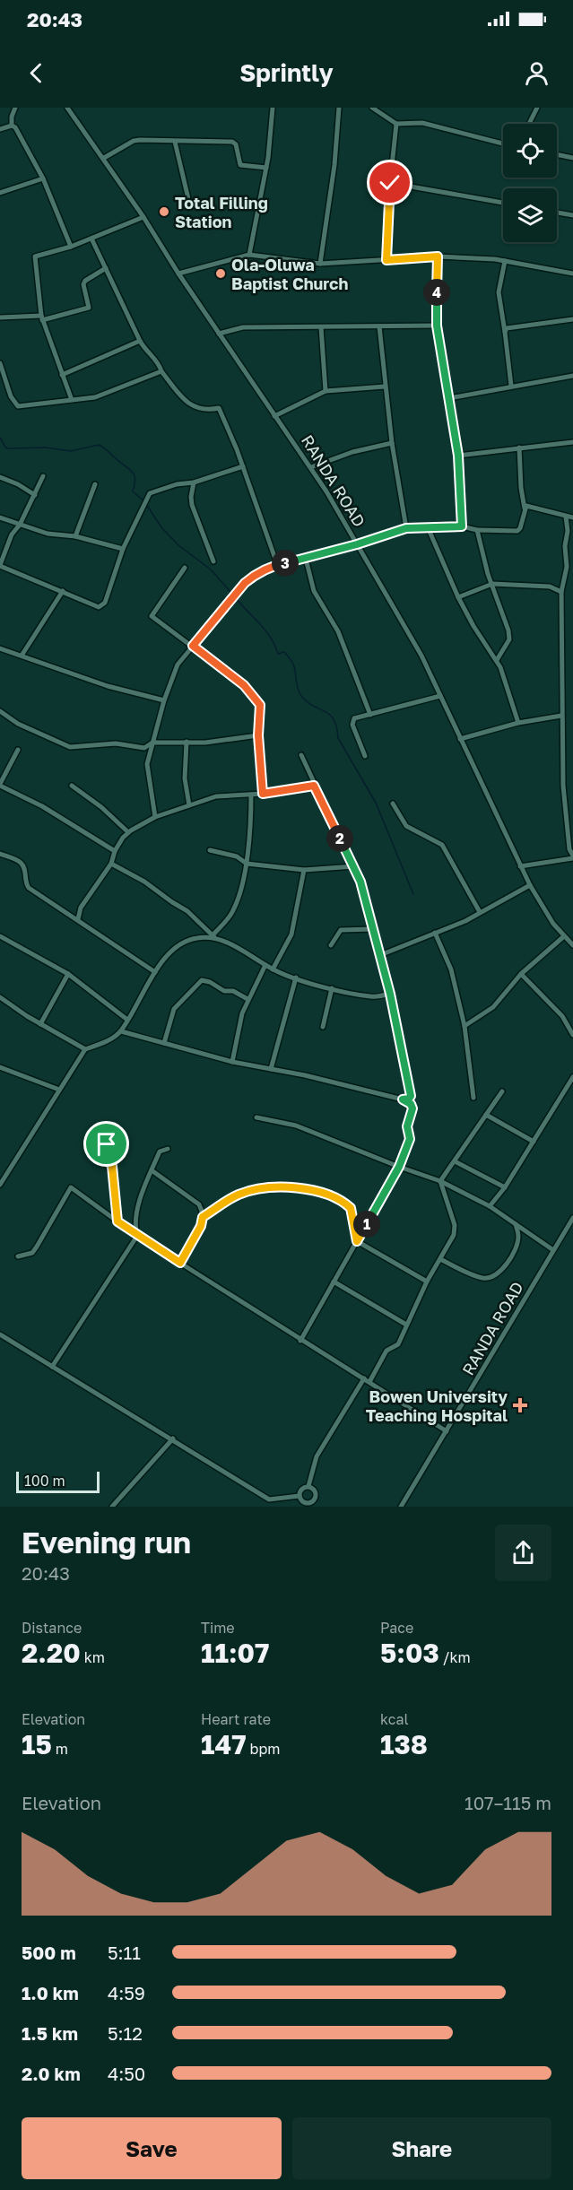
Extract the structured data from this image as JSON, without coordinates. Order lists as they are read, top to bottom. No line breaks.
{"streets":{"street":["RANDA ROAD"]},"places":{"other":["Total Filling Station","Ola-Oluwa Baptist Church"],"health":["Bowen University Teaching Hospital"]},"scale_bar":"100 m","page":{"status":"20:43","header":"Sprintly","pins":["4","3","2","1"],"scale":"100 m","heading":["Evening run","20:43"],"stats":[["Distance","2.20 km"],["Time","11:07"],["Pace","5:03 /km"],["Elevation","15 m"],["Heart rate","147 bpm"],["kcal","138"]],"chart":["Elevation","107–115 m"],"list":[{"name":"500 m","note":"5:11"},{"name":"1.0 km","note":"4:59"},{"name":"1.5 km","note":"5:12"},{"name":"2.0 km","note":"4:50"}],"buttons":["Save","Share"]}}
